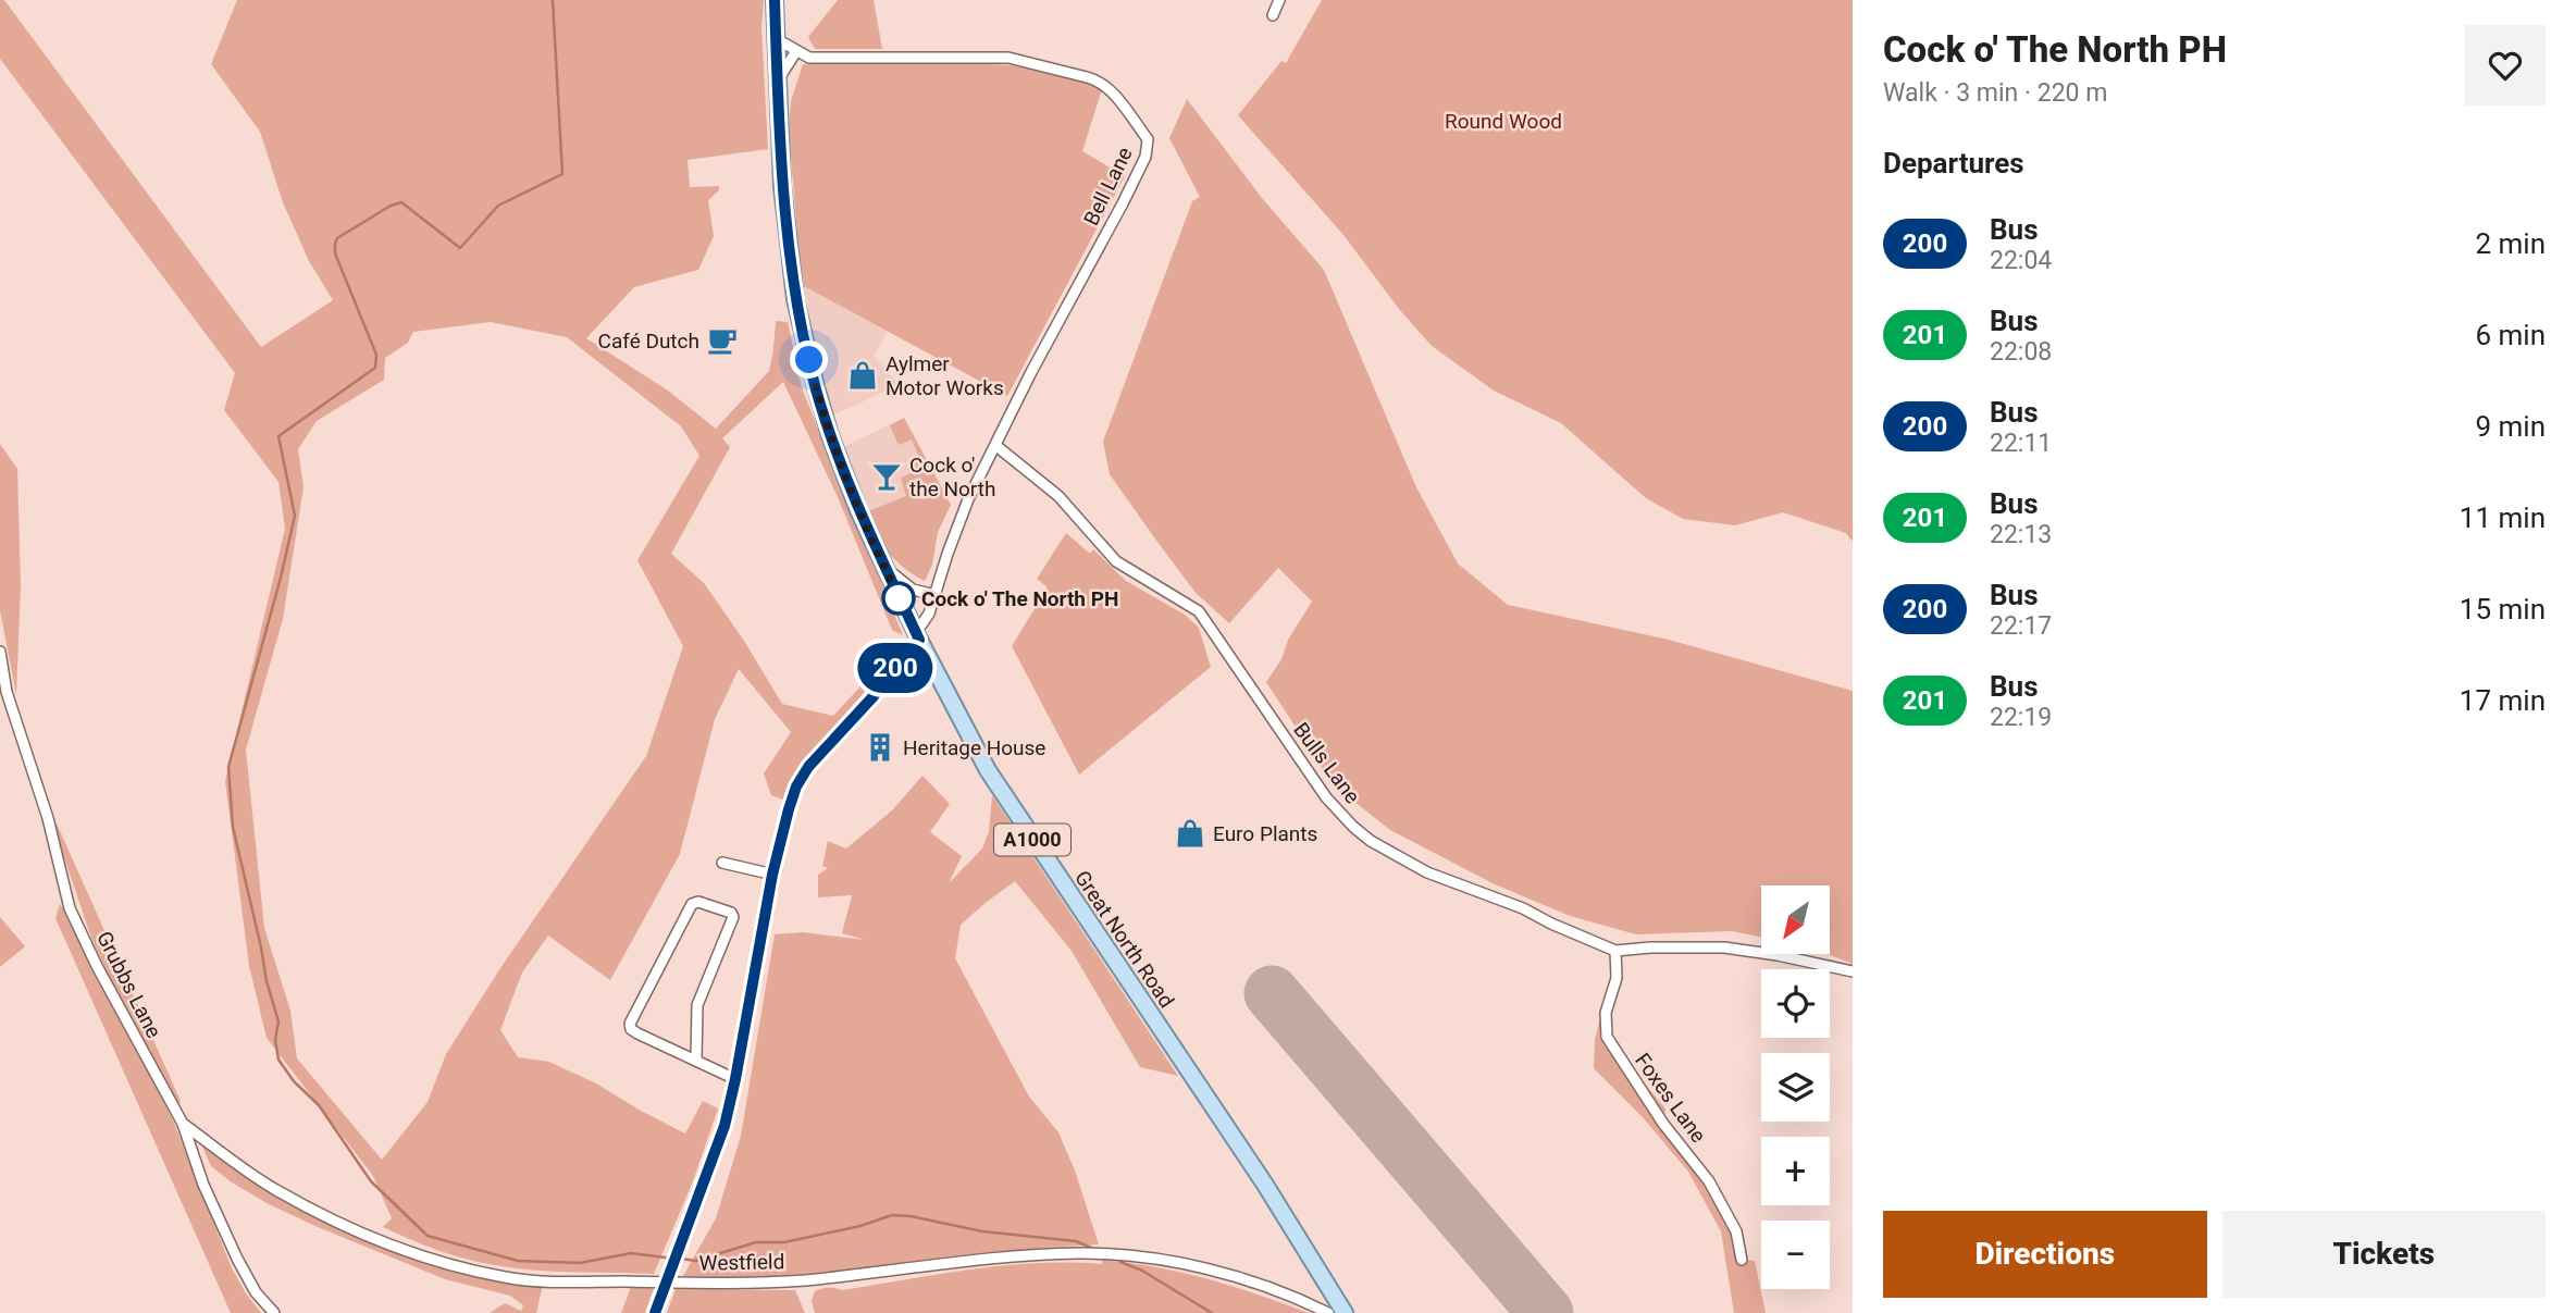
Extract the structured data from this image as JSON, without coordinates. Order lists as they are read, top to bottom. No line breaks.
{"streets":{"main road":["A1000","Great North Road"],"street":["Bell Lane","Bulls Lane","Grubbs Lane","Foxes Lane","Westfield"]},"crossings":[["Bell Lane","Bulls Lane"],["Bell Lane","Great North Road"],["Bell Lane","Westfield"],["Bulls Lane","Foxes Lane"],["Grubbs Lane","Westfield"]],"parks":["Round Wood"],"places":{"cafe":["Café Dutch"],"shop":["Aylmer Motor Works","Euro Plants"],"bar":["Cock o' the North"],"other":["Cock o' The North PH"],"building":["Heritage House"]},"lines":["bus line 200"],"north":"bottom left","page":{"on_map":"200","heading":[["Cock o' The North PH","Walk · 3 min · 220 m"],"Departures"],"list":[{"mark":"200","name":"Bus","note":"22:04","value":"2 min"},{"mark":"201","name":"Bus","note":"22:08","value":"6 min"},{"mark":"200","name":"Bus","note":"22:11","value":"9 min"},{"mark":"201","name":"Bus","note":"22:13","value":"11 min"},{"mark":"200","name":"Bus","note":"22:17","value":"15 min"},{"mark":"201","name":"Bus","note":"22:19","value":"17 min"}],"map_buttons":["+","−"],"buttons":["Directions","Tickets"]}}
